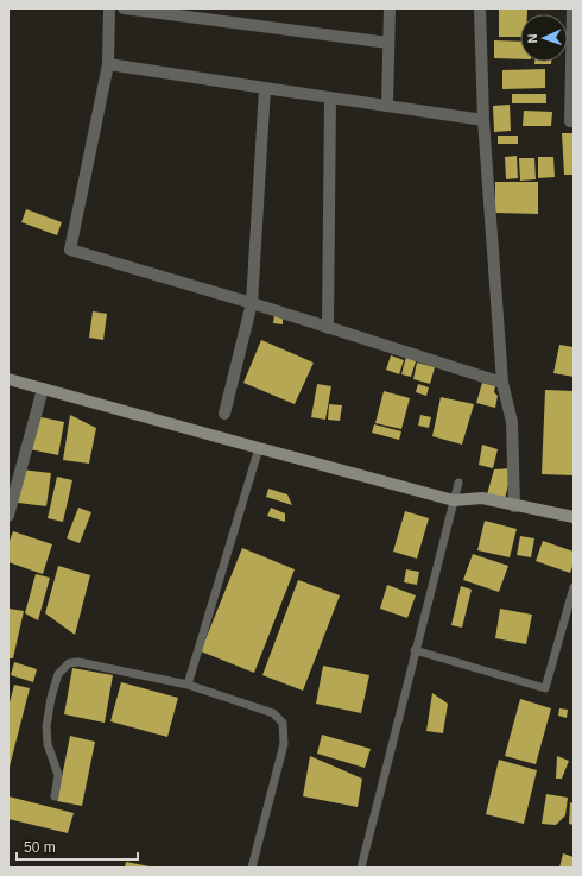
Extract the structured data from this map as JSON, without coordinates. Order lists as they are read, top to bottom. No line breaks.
{"scale_bar":"50 m","north":"left"}
